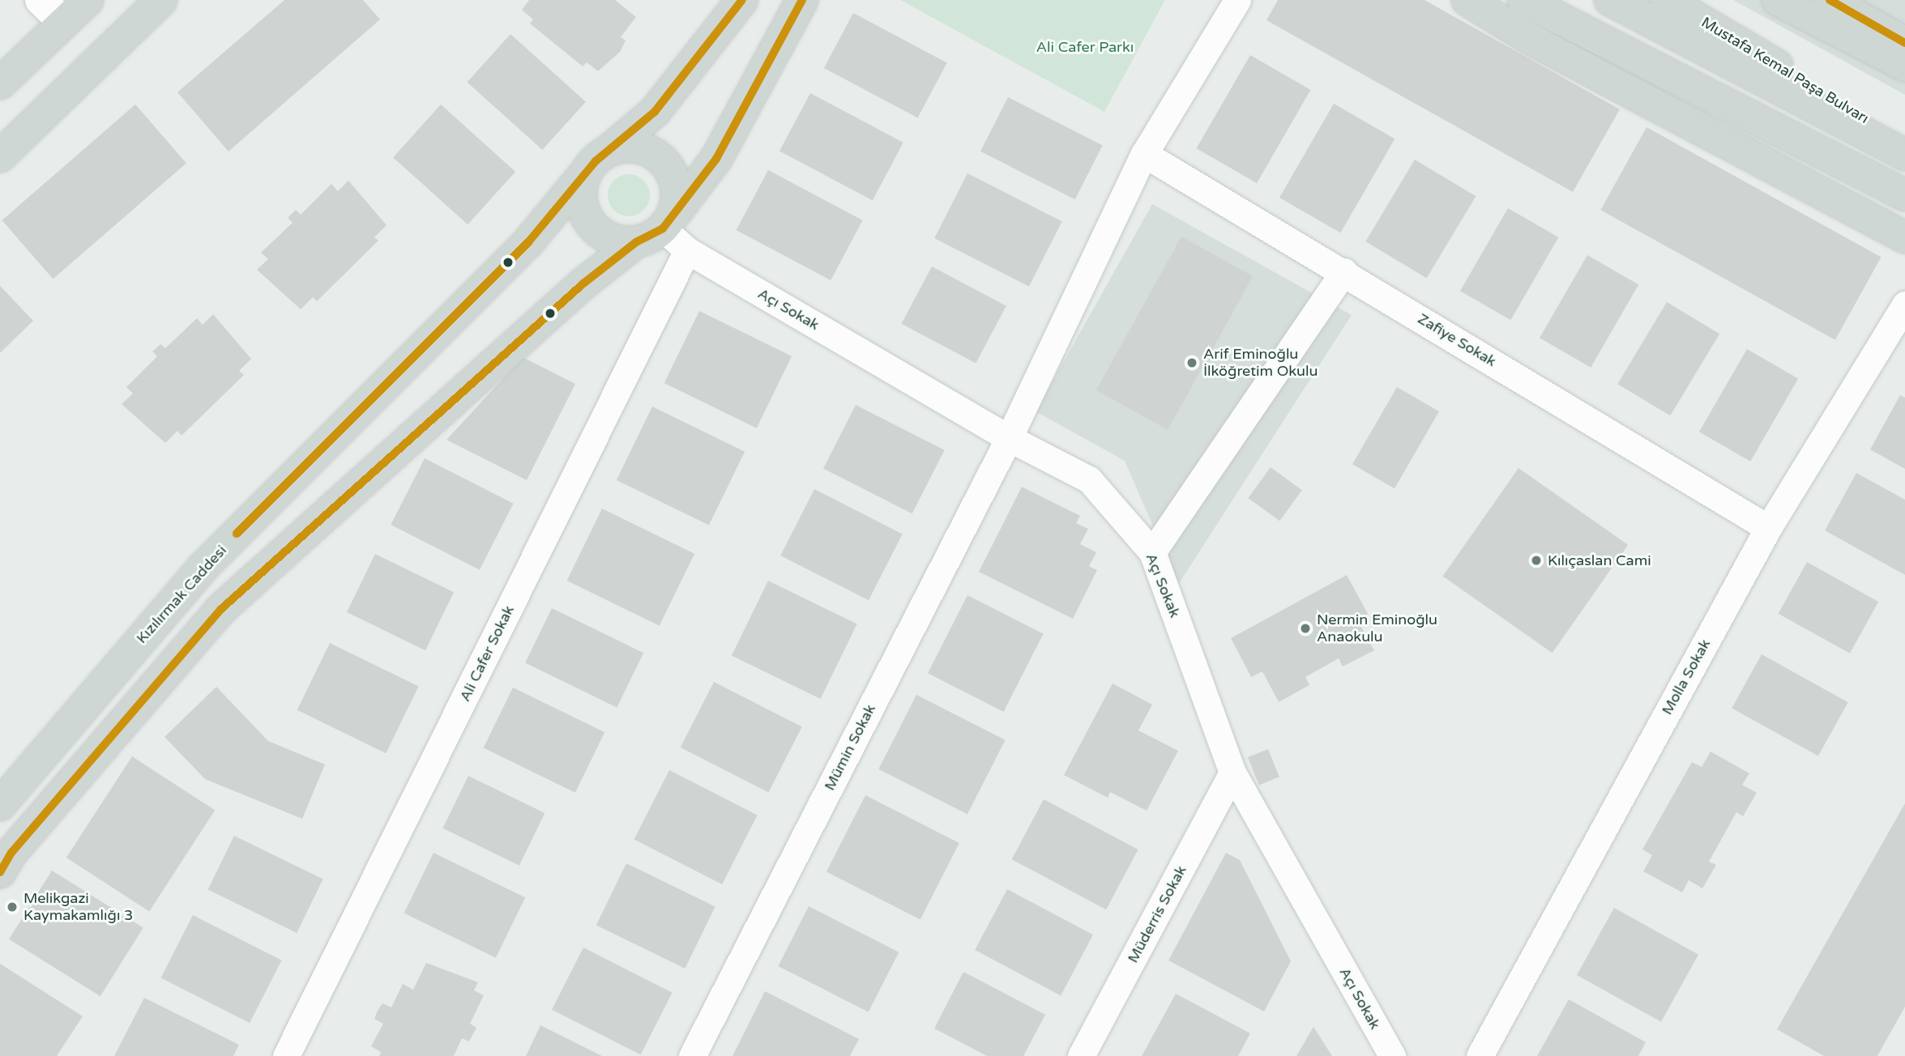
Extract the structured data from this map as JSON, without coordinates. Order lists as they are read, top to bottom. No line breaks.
{"streets":{"main road":["Mustafa Kemal Paşa Bulvarı","Kızılırmak Caddesi"],"street":["Açı Sokak","Zafiye Sokak","Ali Cafer Sokak","Molla Sokak","Mümin Sokak","Müderris Sokak"]},"crossings":[["Açı Sokak","Kızılırmak Caddesi"],["Açı Sokak","Ali Cafer Sokak"],["Açı Sokak","Mümin Sokak"],["Açı Sokak","Müderris Sokak"],["Zafiye Sokak","Molla Sokak"],["Zafiye Sokak","Mümin Sokak"]],"parks":["Ali Cafer Parkı"],"places":["Arif Eminoğlu İlköğretim Okulu","Kılıçaslan Cami","Nermin Eminoğlu Anaokulu","Melikgazi Kaymakamlığı 3"]}
